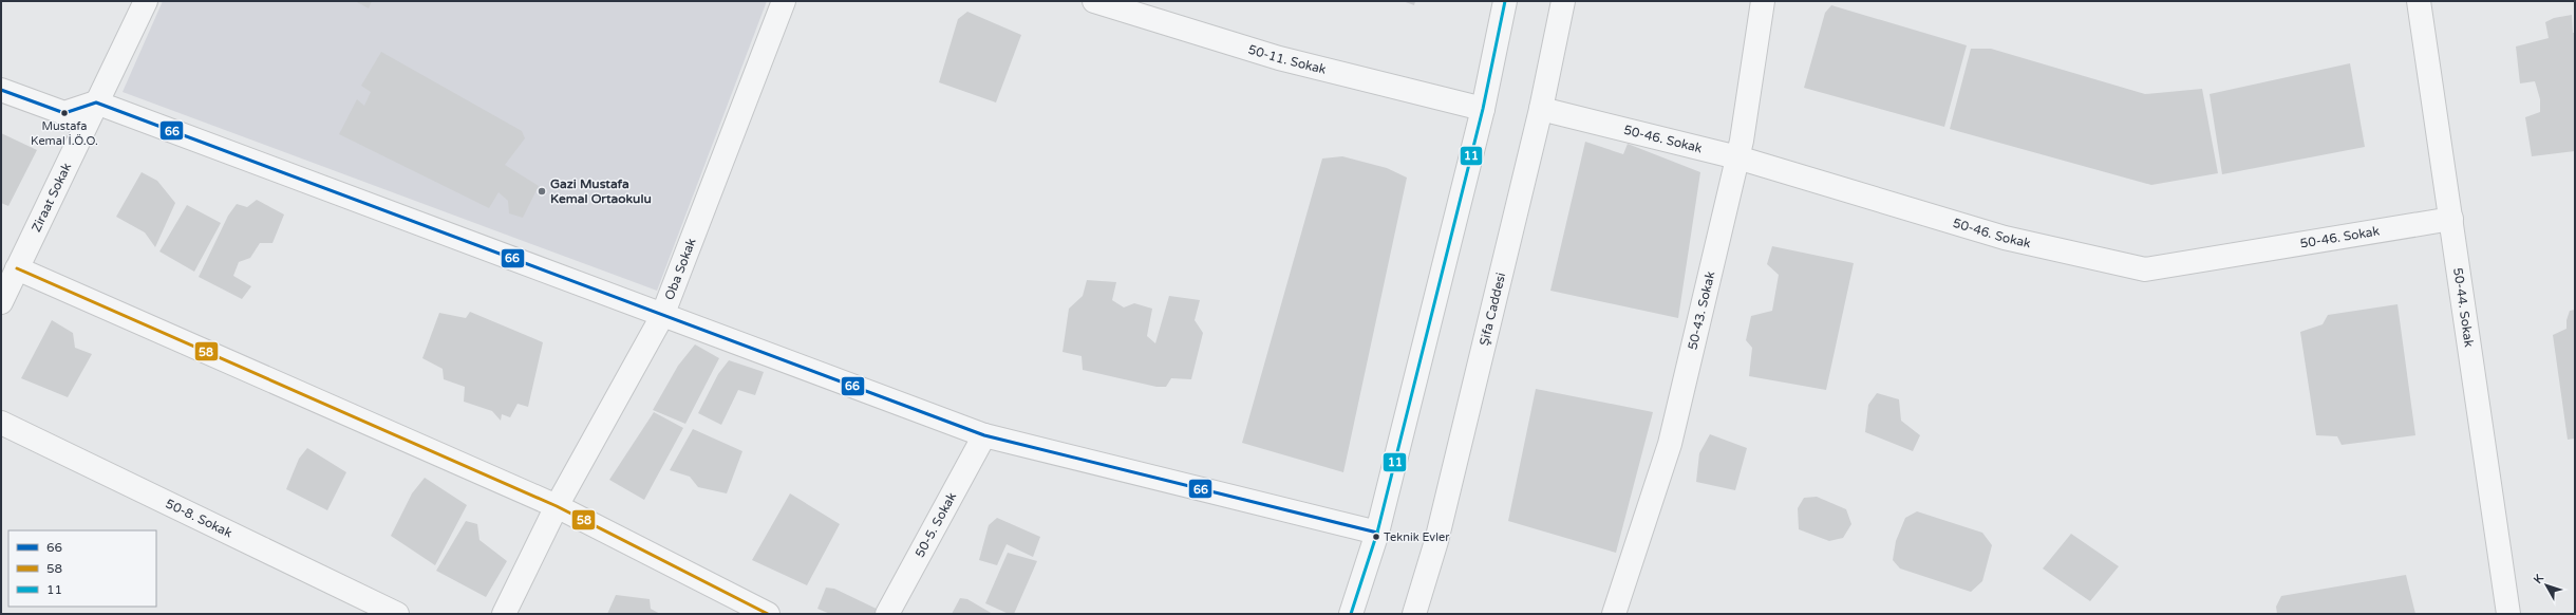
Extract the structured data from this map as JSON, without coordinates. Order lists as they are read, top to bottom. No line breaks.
{"streets":{"street":["50-11. Sokak","50-46. Sokak","Ziraat Sokak","Oba Sokak","50-44. Sokak","Şifa Caddesi","50-43. Sokak","50-8. Sokak","50-5. Sokak"]},"crossings":[["50-46. Sokak","50-44. Sokak"],["50-46. Sokak","Şifa Caddesi"],["50-46. Sokak","50-43. Sokak"]],"places":["Mustafa Kemal İ.Ö.O.","Gazi Mustafa Kemal Ortaokulu","Teknik Evler"],"lines":["transit line 11","transit line 66","transit line 58"],"legend":["66","58","11"],"north":"top left"}
